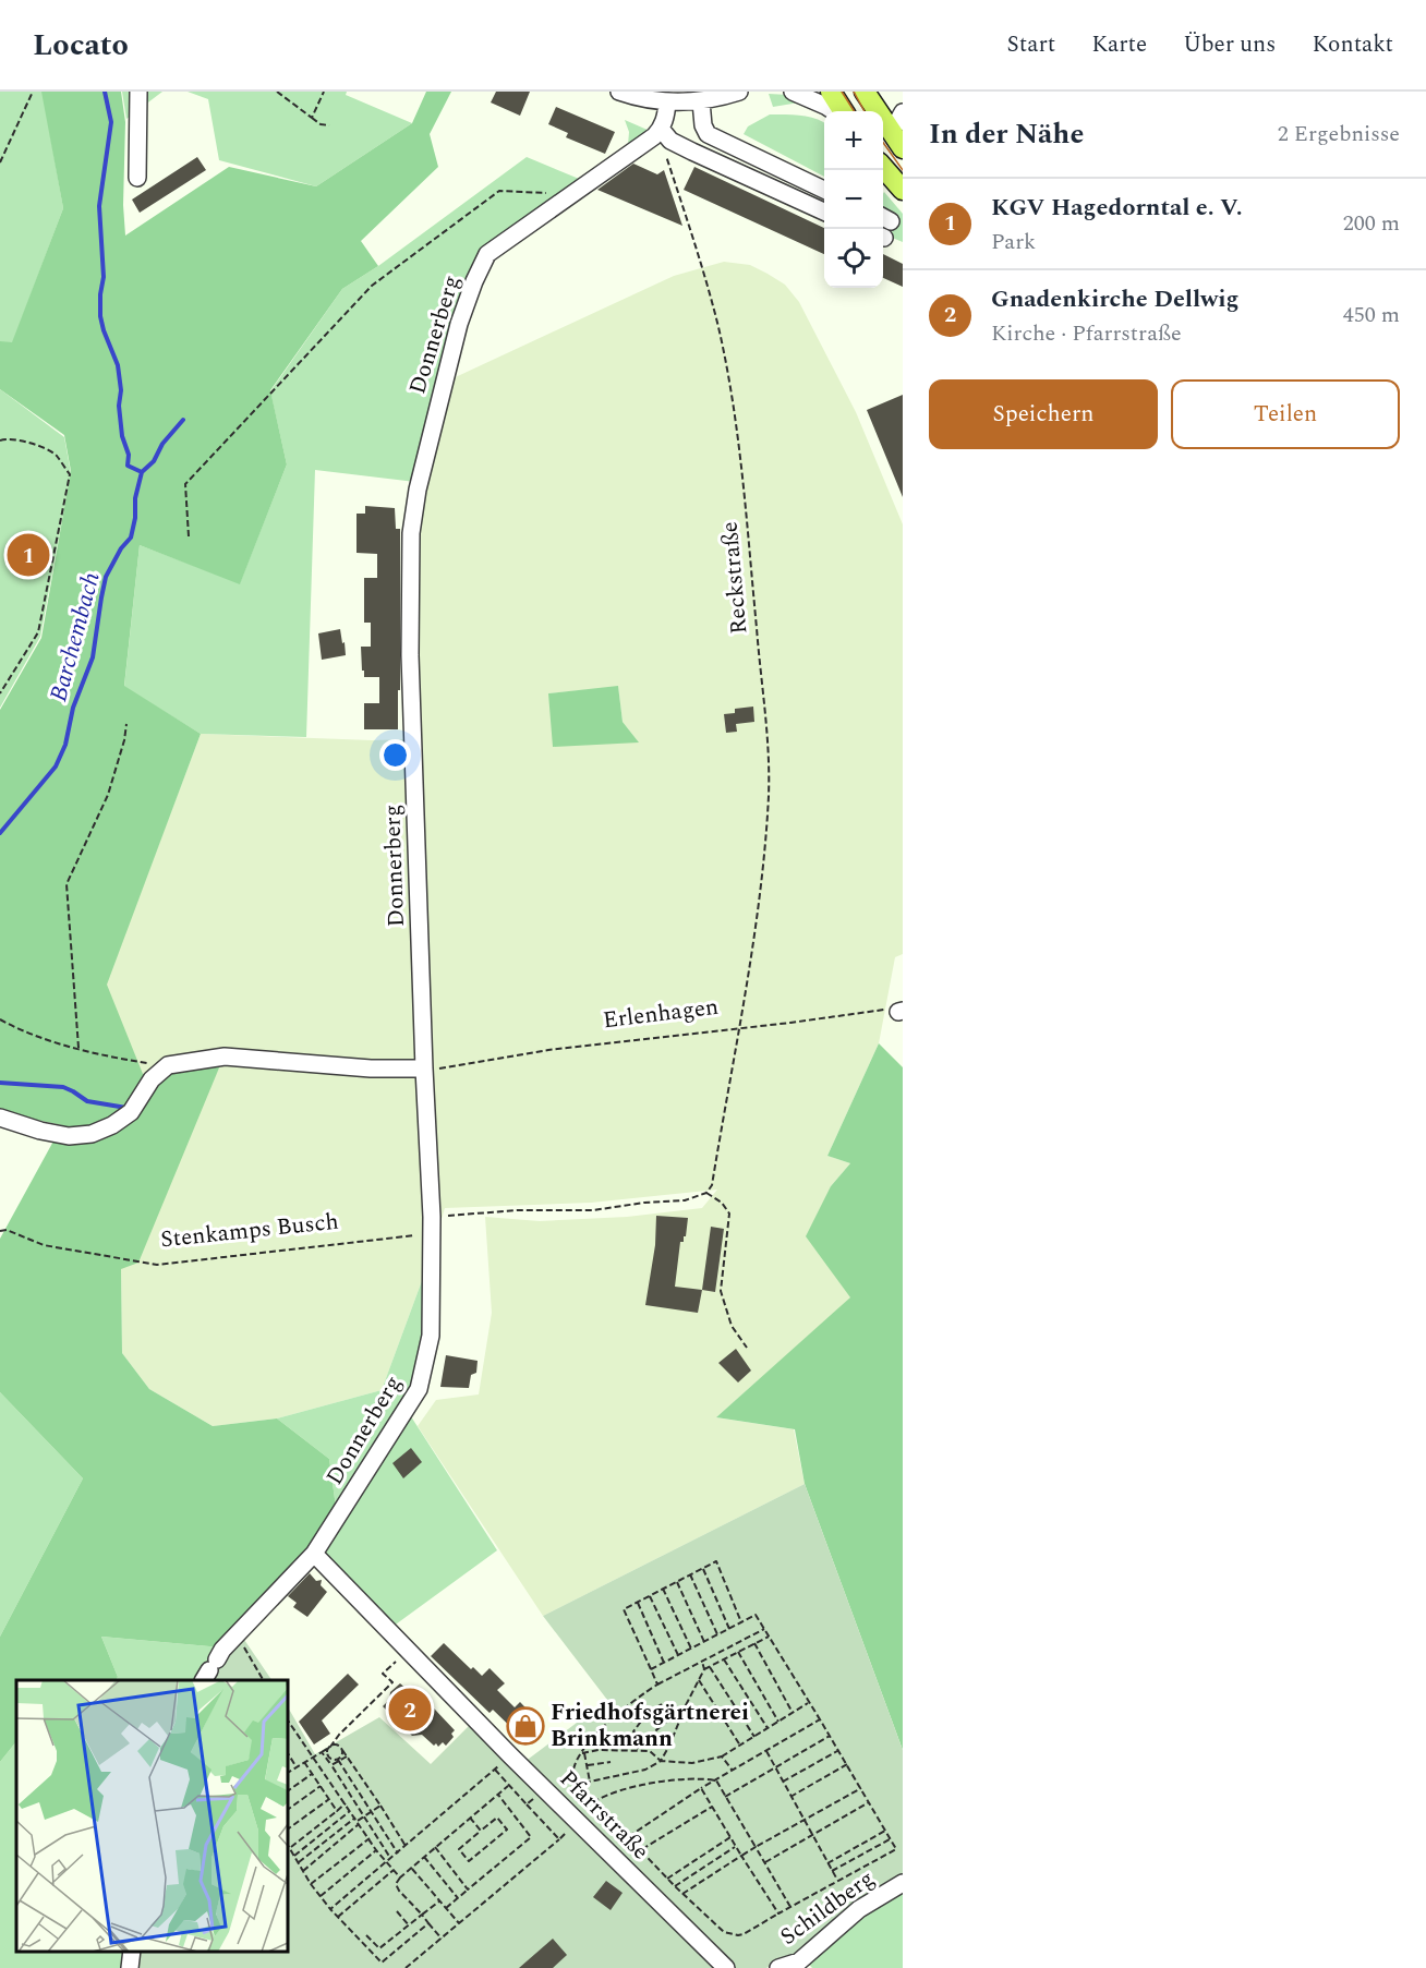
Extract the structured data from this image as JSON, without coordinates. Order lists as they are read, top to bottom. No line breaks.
{"streets":{"street":["Donnerberg","Pfarrstraße","Schildberg"],"path":["Reckstraße","Erlenhagen","Stenkamps Busch"]},"crossings":[["Donnerberg","Reckstraße"],["Donnerberg","Erlenhagen"],["Donnerberg","Stenkamps Busch"],["Donnerberg","Pfarrstraße"],["Reckstraße","Erlenhagen"],["Reckstraße","Stenkamps Busch"]],"water":["Barchembach"],"places":{"shop":["Friedhofsgärtnerei Brinkmann"]},"page":{"header":"Locato","nav":["Start","Karte","Über uns","Kontakt"],"heading":["In der Nähe","2 Ergebnisse"],"map_buttons":["+","−"],"list":[{"mark":"1","name":"KGV Hagedorntal e. V.","note":"Park","value":"200 m"},{"mark":"2","name":"Gnadenkirche Dellwig","note":"Kirche · Pfarrstraße","value":"450 m"}],"buttons":["Speichern","Teilen"],"pins":["1","2"]}}
